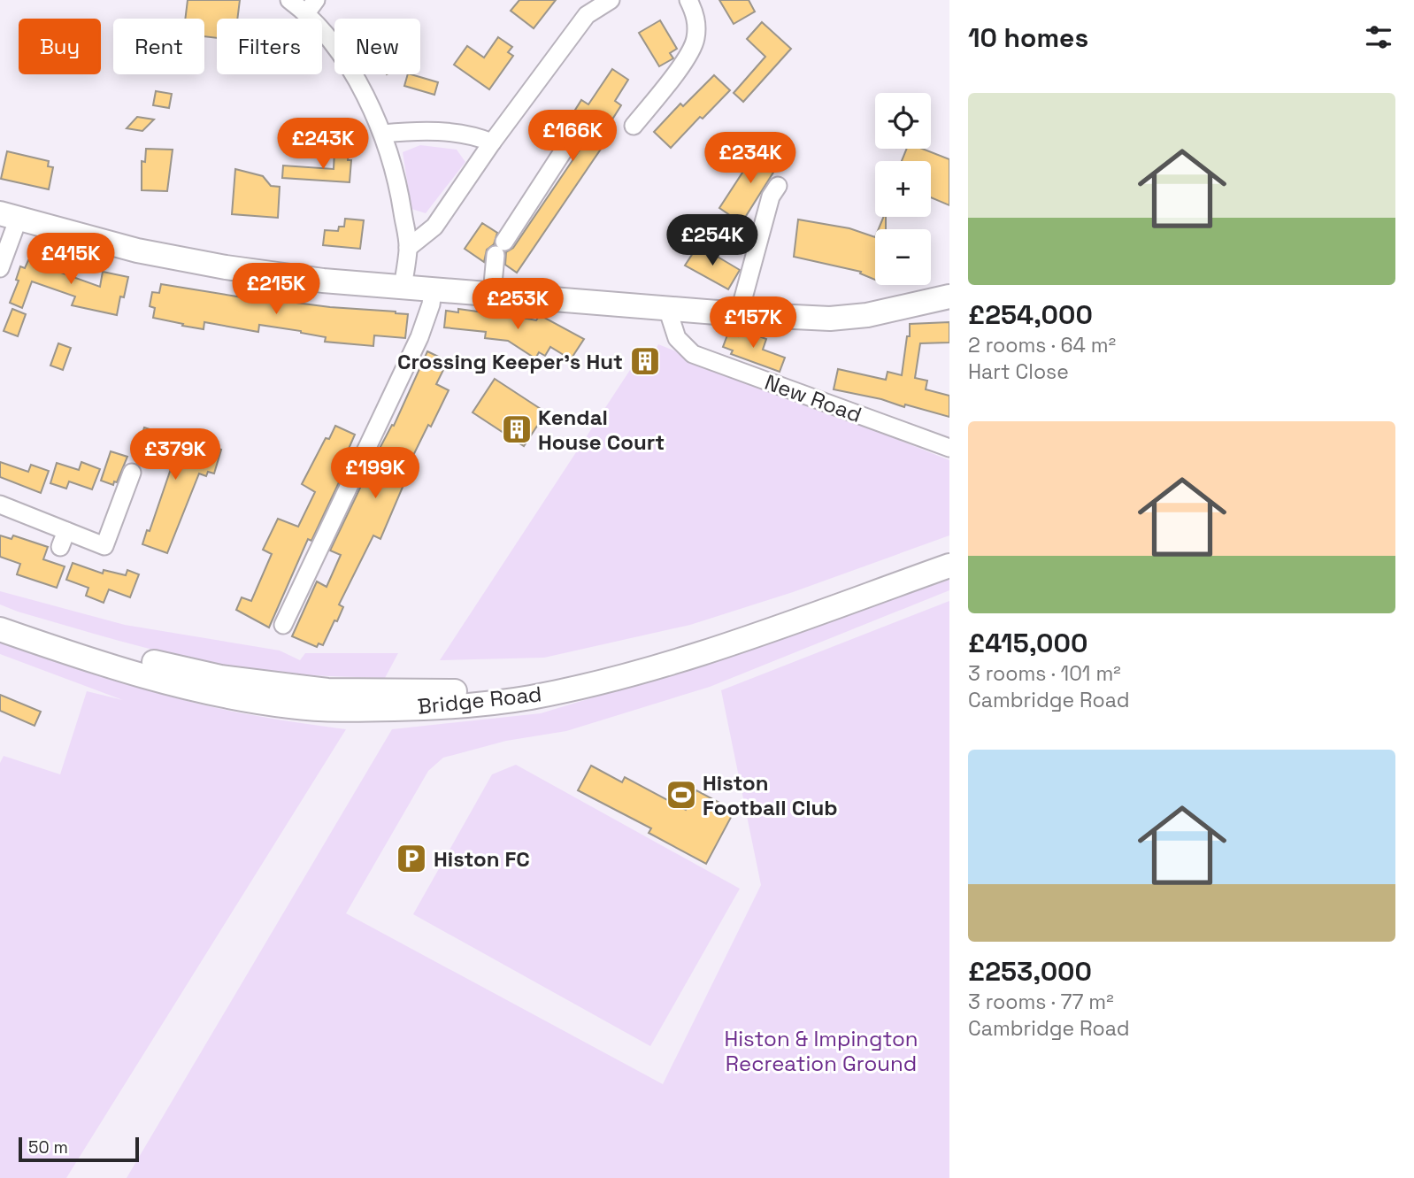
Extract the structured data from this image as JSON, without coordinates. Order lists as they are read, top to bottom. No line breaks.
{"streets":{"main road":["Bridge Road"],"street":["New Road"]},"parks":["Histon & Impington Recreation Ground"],"places":{"building":["Crossing Keeper's Hut","Kendal House Court"],"sports":["Histon Football Club"],"parking":["Histon FC"]},"scale_bar":"50 m","page":{"heading":"10 homes","chip":["Buy","Rent","Filters","New"],"list":[{"name":"£254,000","note":"2 rooms · 64 m² · Hart Close"},{"name":"£415,000","note":"3 rooms · 101 m² · Cambridge Road"},{"name":"£253,000","note":"3 rooms · 77 m² · Cambridge Road"}],"map_buttons":["+","−"],"price":["£166K","£243K","£234K","£254K","£415K","£215K","£253K","£157K","£379K","£199K"],"scale":"50 m"}}
